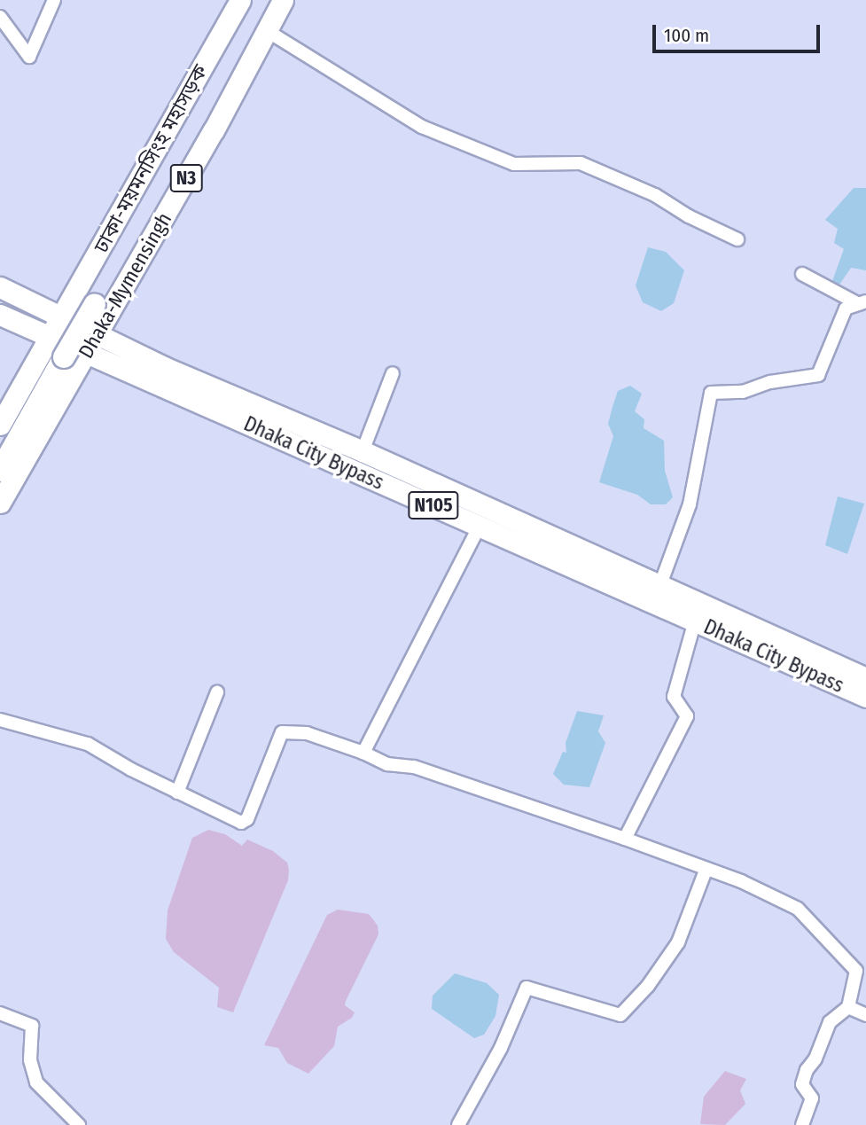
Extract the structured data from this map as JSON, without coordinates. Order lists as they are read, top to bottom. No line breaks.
{"streets":{"highway":["ঢাকা-ময়মনসিংহ মহাসড়ক","N3","Dhaka-Mymensingh","Dhaka City Bypass","N105"]},"crossings":[["ঢাকা-ময়মনসিংহ মহাসড়ক","Dhaka-Mymensingh"],["Dhaka-Mymensingh","Dhaka City Bypass"]],"scale_bar":"100 m"}
